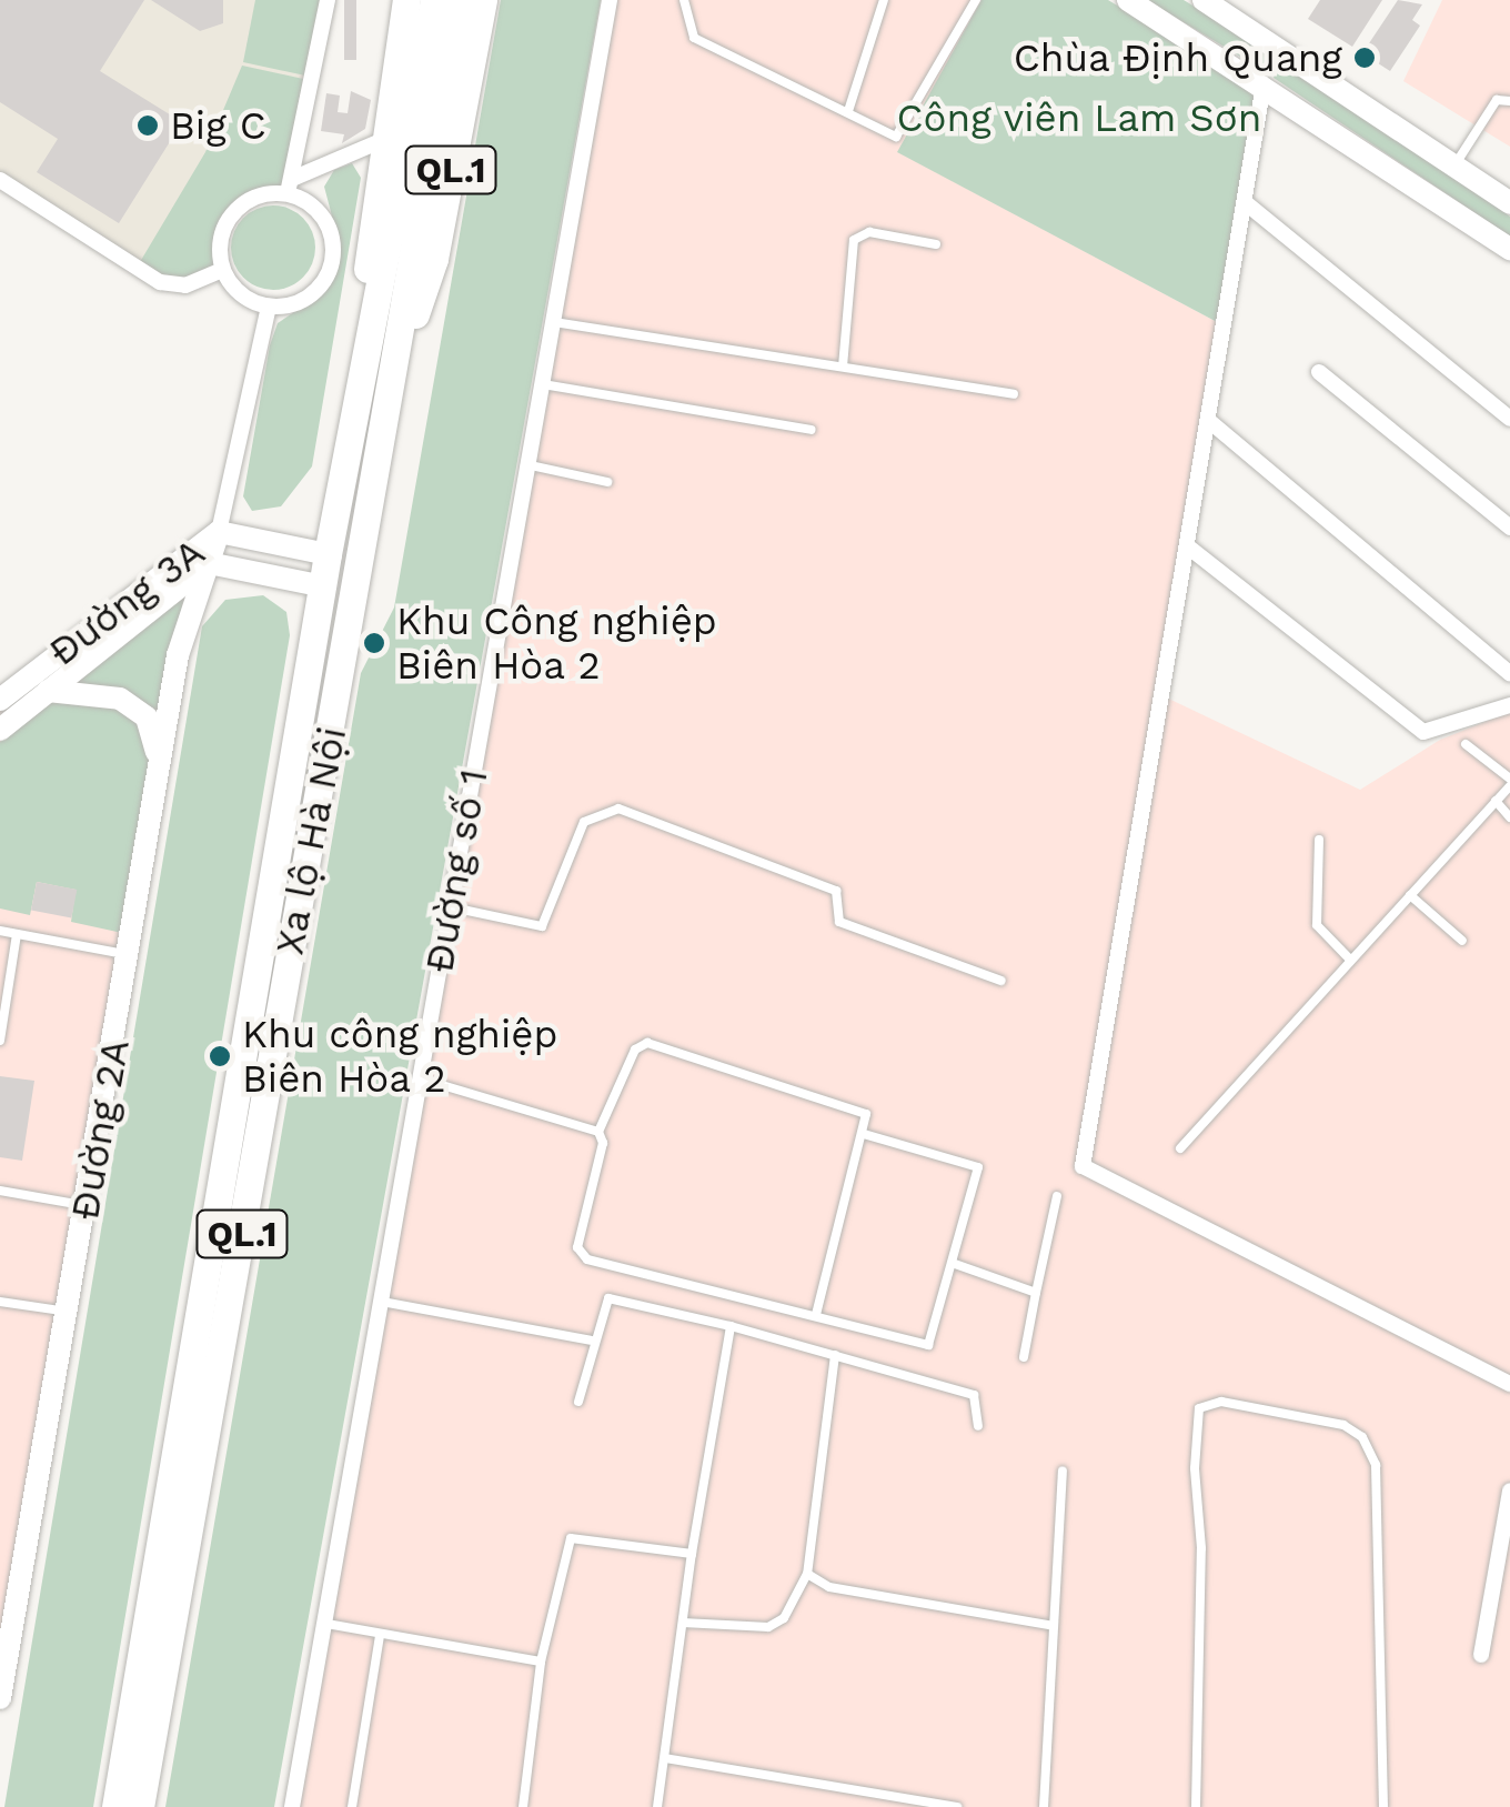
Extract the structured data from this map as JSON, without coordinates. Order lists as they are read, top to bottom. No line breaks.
{"streets":{"highway":["QL.1","Xa lộ Hà Nội"],"street":["Đường 3A","Đường số 1","Đường 2A"]},"crossings":[["QL.1","Đường 3A"],["QL.1","Xa lộ Hà Nội"],["Đường 3A","Xa lộ Hà Nội"],["Đường 3A","Đường 2A"]],"parks":["Công viên Lam Sơn"],"places":["Chùa Định Quang","Big C","Khu Công nghiệp Biên Hòa 2","Khu công nghiệp Biên Hòa 2"]}
